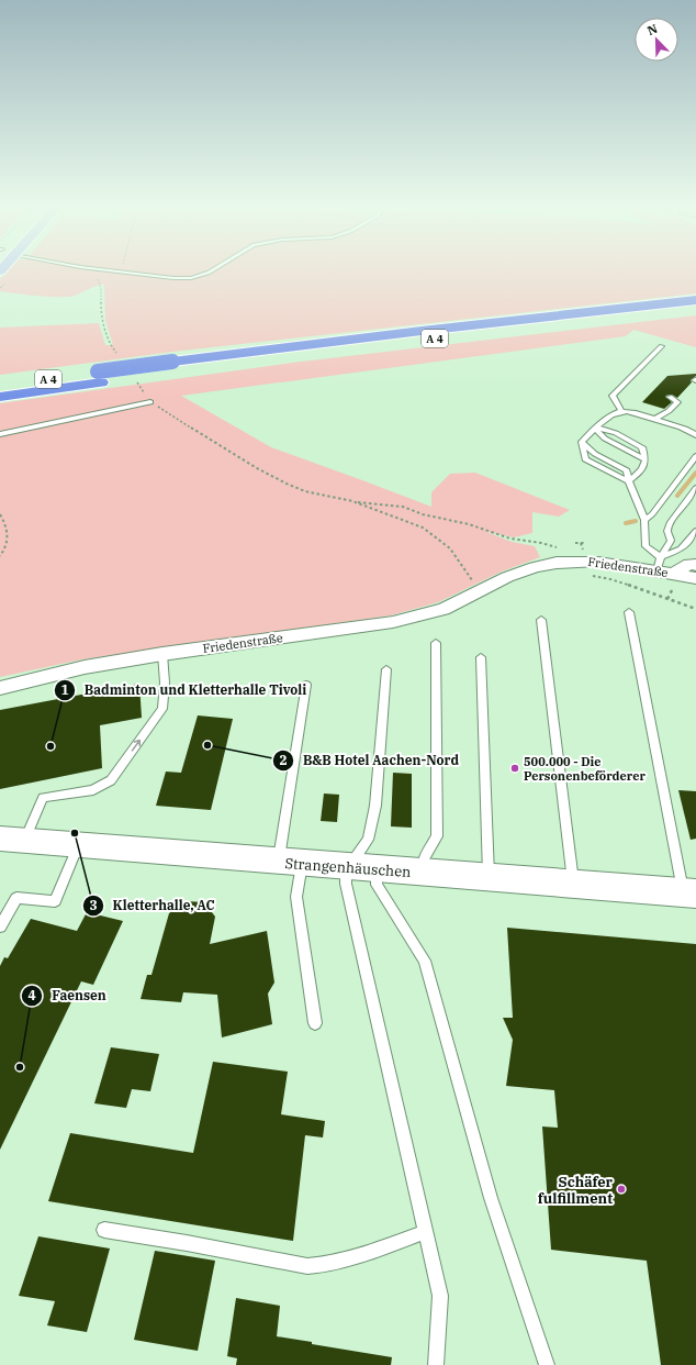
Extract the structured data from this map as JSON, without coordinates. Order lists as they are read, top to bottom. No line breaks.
{"streets":{"highway":["A 4"],"street":["Friedenstraße","Strangenhäuschen"]},"places":["B&B Hotel Aachen-Nord","Badminton und Kletterhalle Tivoli","500.000 - Die Personenbeförderer","Kletterhalle, AC","Faensen","Schäfer fulfillment"],"north":"top left"}
